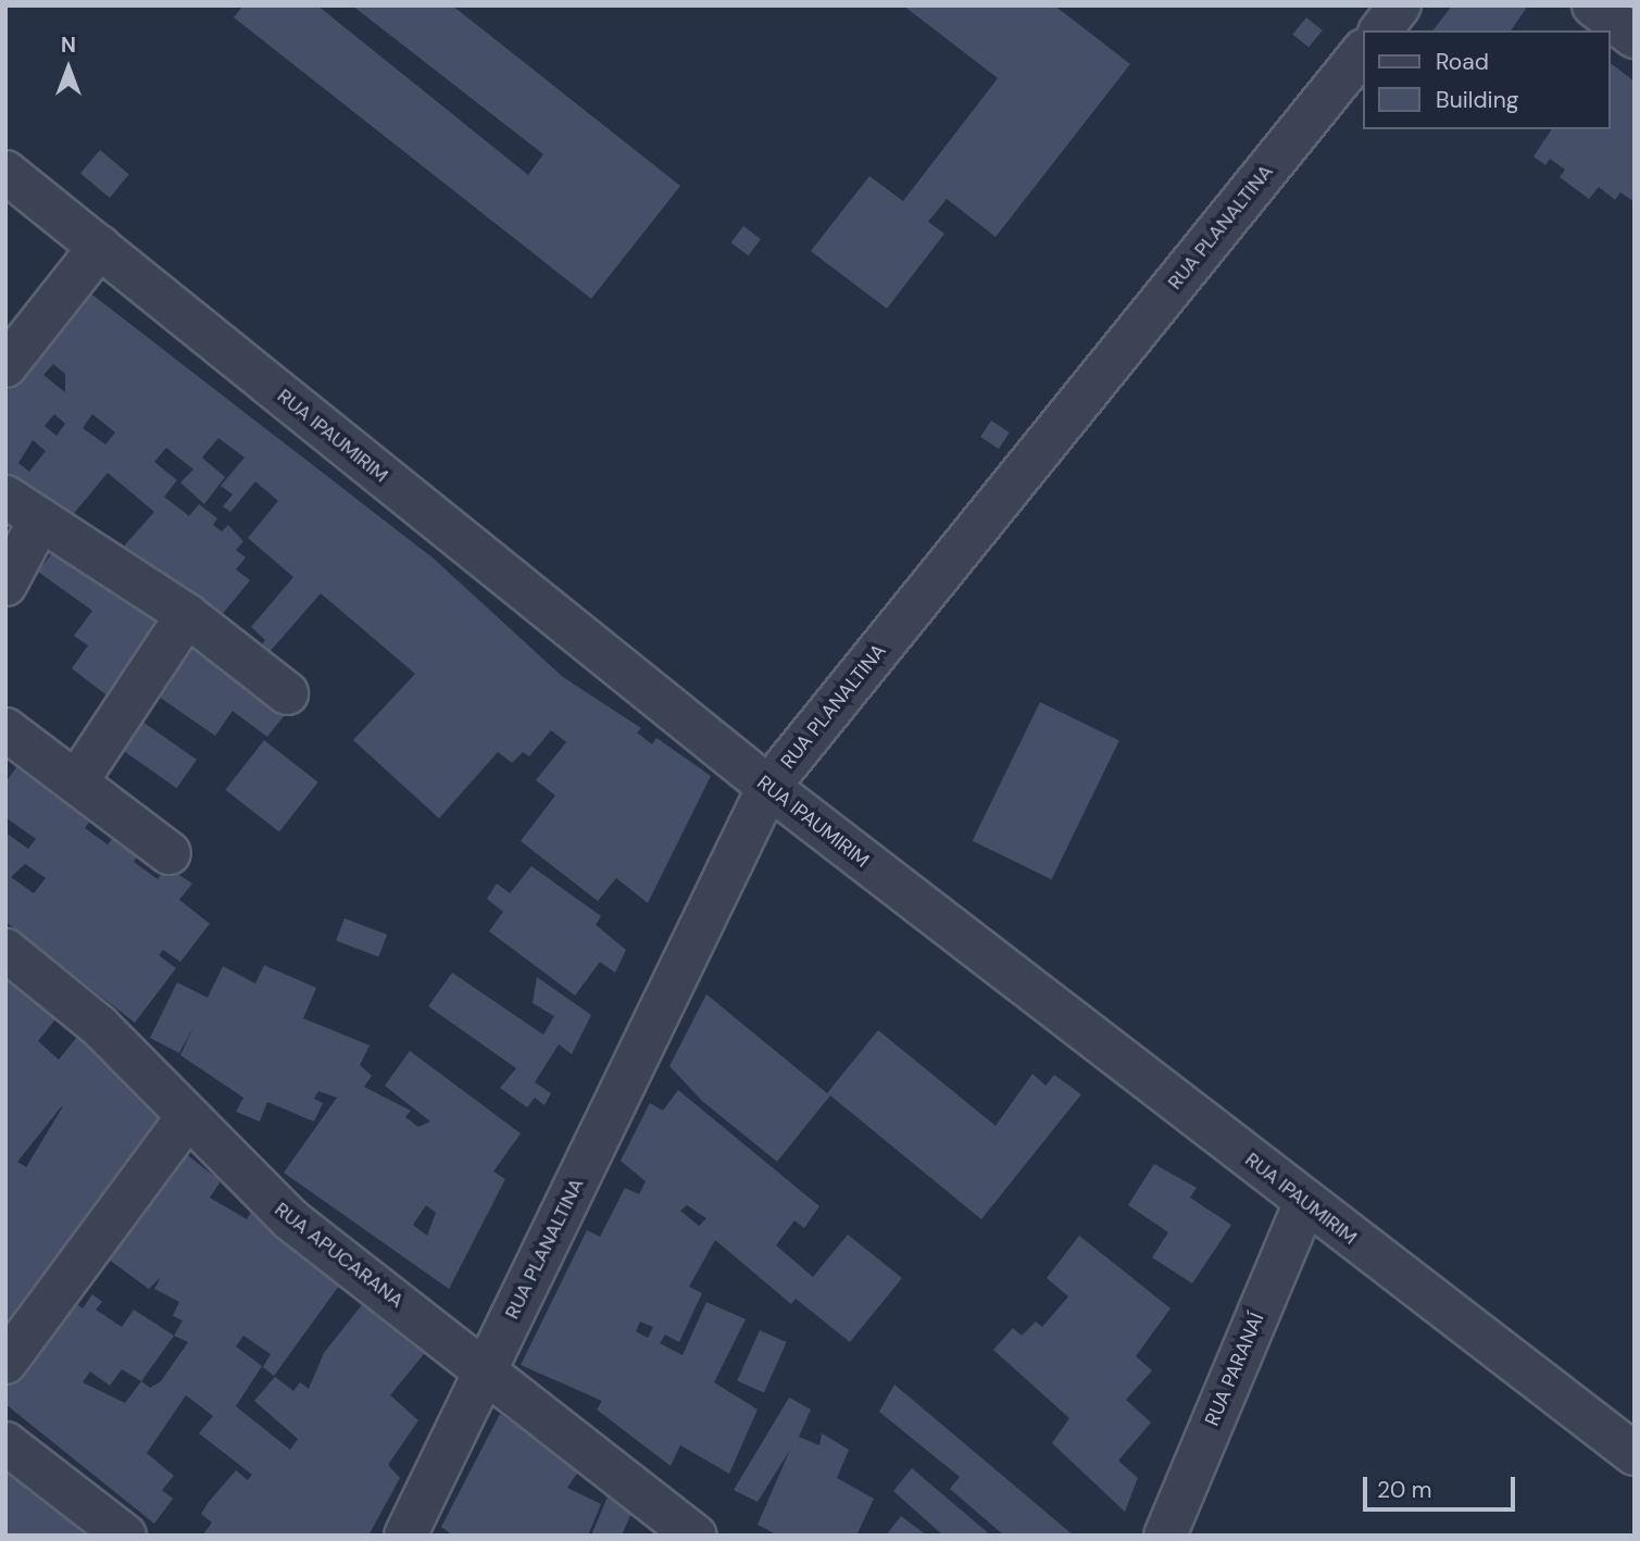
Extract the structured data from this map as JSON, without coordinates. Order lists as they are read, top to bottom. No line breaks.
{"streets":{"street":["RUA PLANALTINA","RUA IPAUMIRIM","RUA APUCARANA","RUA PARANAÍ"]},"crossings":[["RUA PLANALTINA","RUA IPAUMIRIM"],["RUA PLANALTINA","RUA APUCARANA"],["RUA IPAUMIRIM","RUA PARANAÍ"]],"legend":["Road","Building"],"scale_bar":"20 m","north":"top"}
